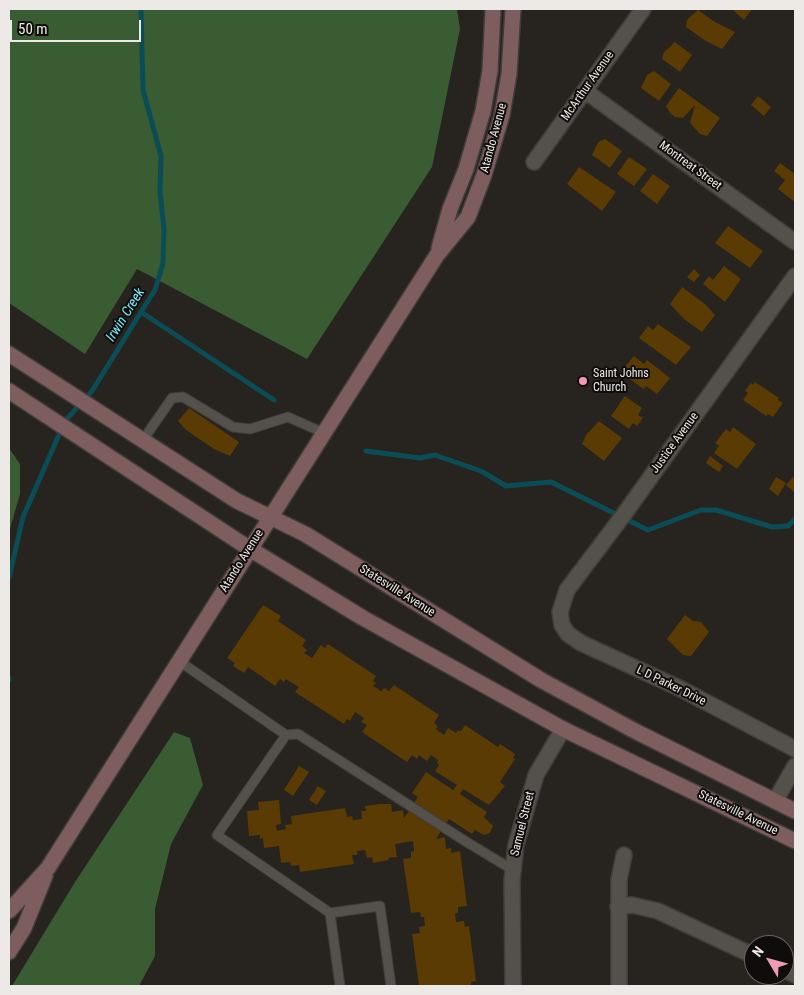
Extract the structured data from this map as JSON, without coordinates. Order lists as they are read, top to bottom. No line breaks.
{"streets":{"main road":["Atando Avenue","Statesville Avenue"],"street":["McArthur Avenue","Montreat Street","Justice Avenue","L D Parker Drive","Samuel Street"]},"crossings":[["McArthur Avenue","Montreat Street"],["Atando Avenue","Statesville Avenue"],["Justice Avenue","L D Parker Drive"],["Statesville Avenue","Samuel Street"]],"water":["Irwin Creek"],"places":["Saint Johns Church"],"scale_bar":"50 m","north":"top left"}
